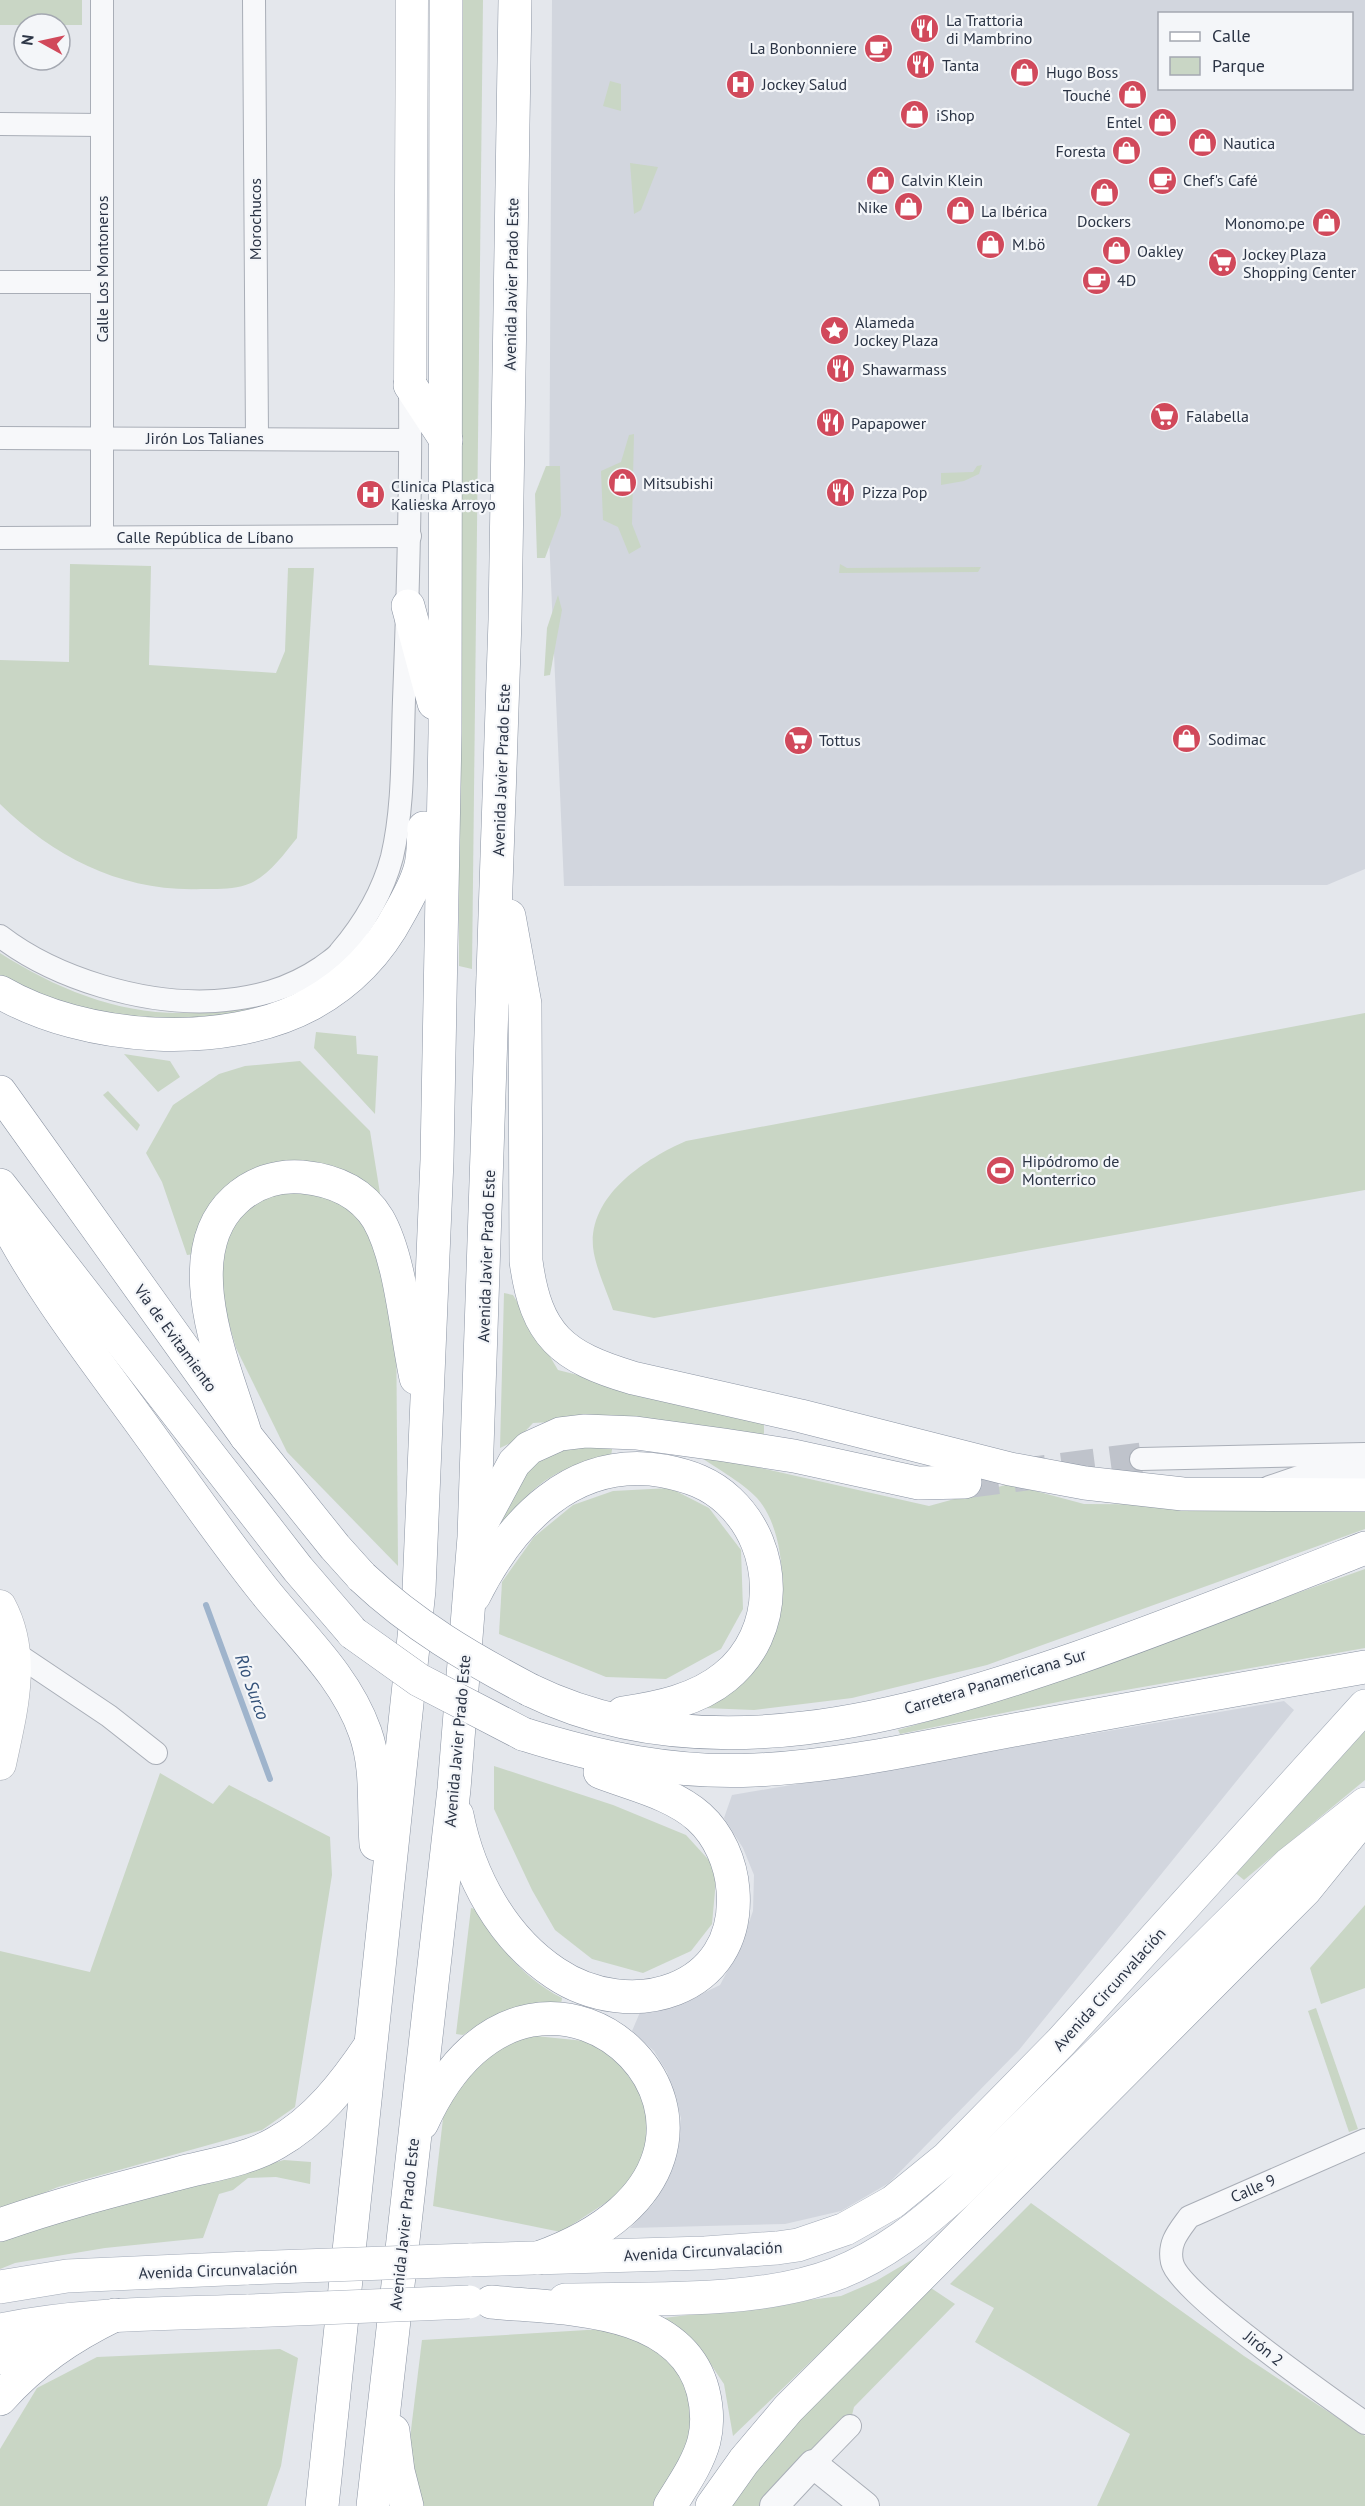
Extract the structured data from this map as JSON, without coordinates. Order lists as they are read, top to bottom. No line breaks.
{"streets":{"main road":["Avenida Javier Prado Este","Vía de Evitamiento","Carretera Panamericana Sur","Avenida Circunvalación"],"street":["Morochucos","Calle Los Montoneros","Jirón Los Talianes","Calle República de Líbano","Calle 9","Jirón 2"]},"crossings":[["Morochucos","Jirón Los Talianes"],["Calle Los Montoneros","Jirón Los Talianes"],["Calle Los Montoneros","Calle República de Líbano"],["Vía de Evitamiento","Carretera Panamericana Sur"],["Calle 9","Jirón 2"]],"water":["Río Surco"],"places":{"restaurant":["La Trattoria di Mambrino","Tanta","Shawarmass","Papapower","Pizza Pop"],"cafe":["La Bonbonniere","Chef's Café","4D"],"shop":["Hugo Boss","Touché","iShop","Entel","Nautica","Foresta","Calvin Klein","Dockers","Nike","La Ibérica","Monomo.pe","M.bö","Oakley","Mitsubishi","Sodimac"],"hospital":["Jockey Salud","Clinica Plastica Kalieska Arroyo"],"supermarket":["Jockey Plaza Shopping Center","Falabella","Tottus"],"place":["Alameda Jockey Plaza"],"sports":["Hipódromo de Monterrico"]},"legend":["Calle","Parque"],"north":"left"}
